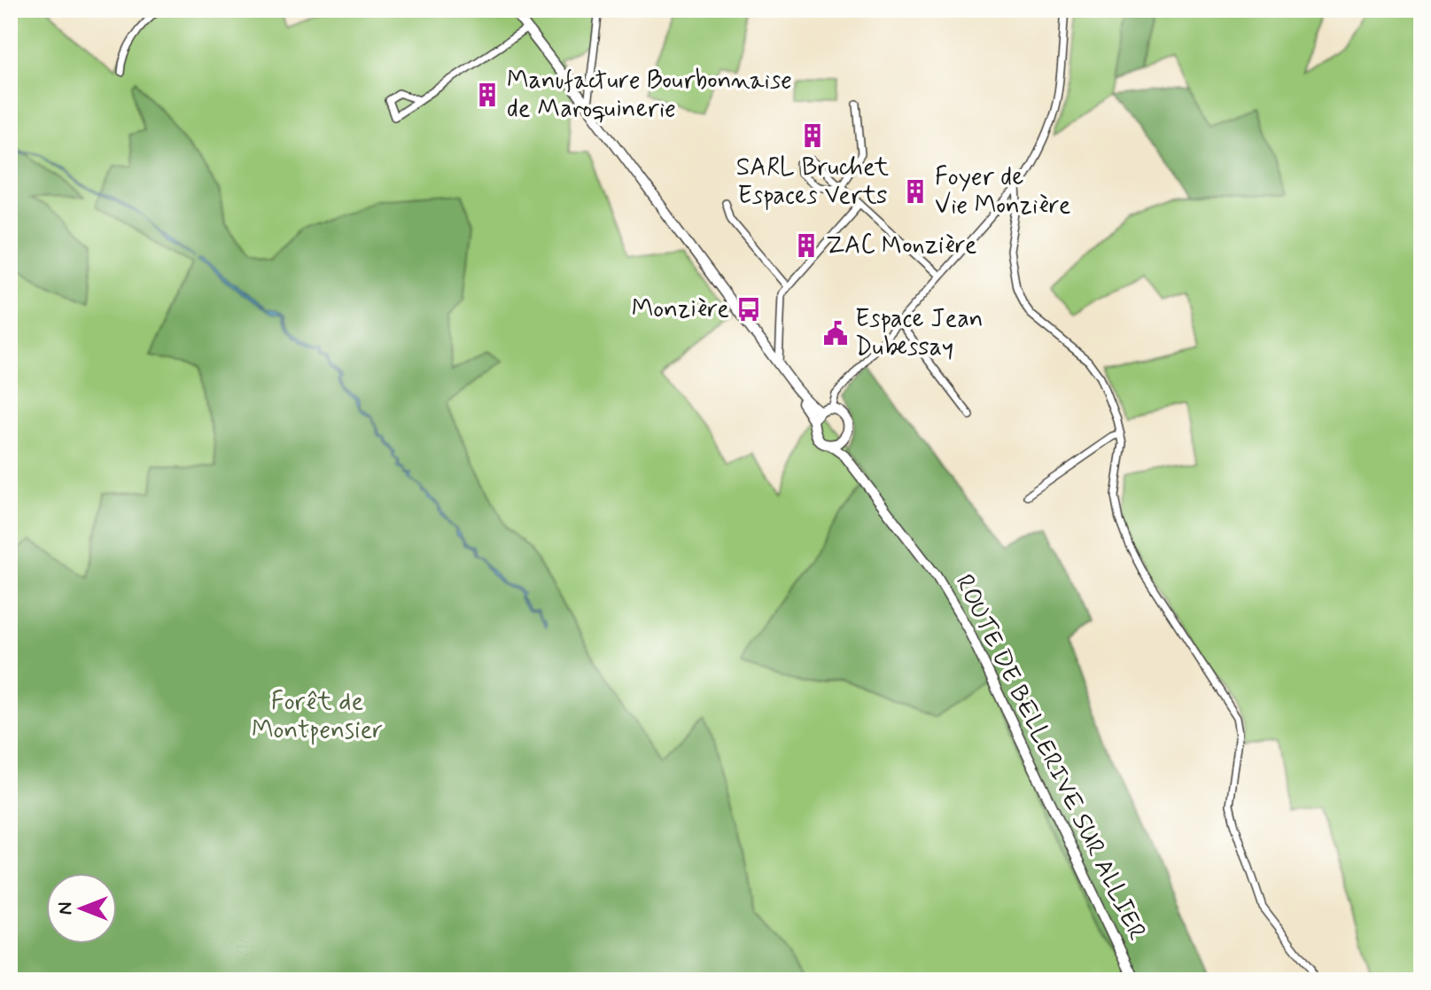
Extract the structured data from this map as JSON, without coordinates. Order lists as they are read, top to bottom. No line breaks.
{"streets":{"main road":["ROUTE DE BELLERIVE SUR ALLIER"]},"parks":["Forêt de Montpensier"],"places":{"building":["Manufacture Bourbonnaise de Maroquinerie","SARL Bruchet Espaces Verts","Foyer de Vie Monzière","ZAC Monzière"],"bus stop":["Monzière"],"public building":["Espace Jean Dubessay"]},"north":"left"}
